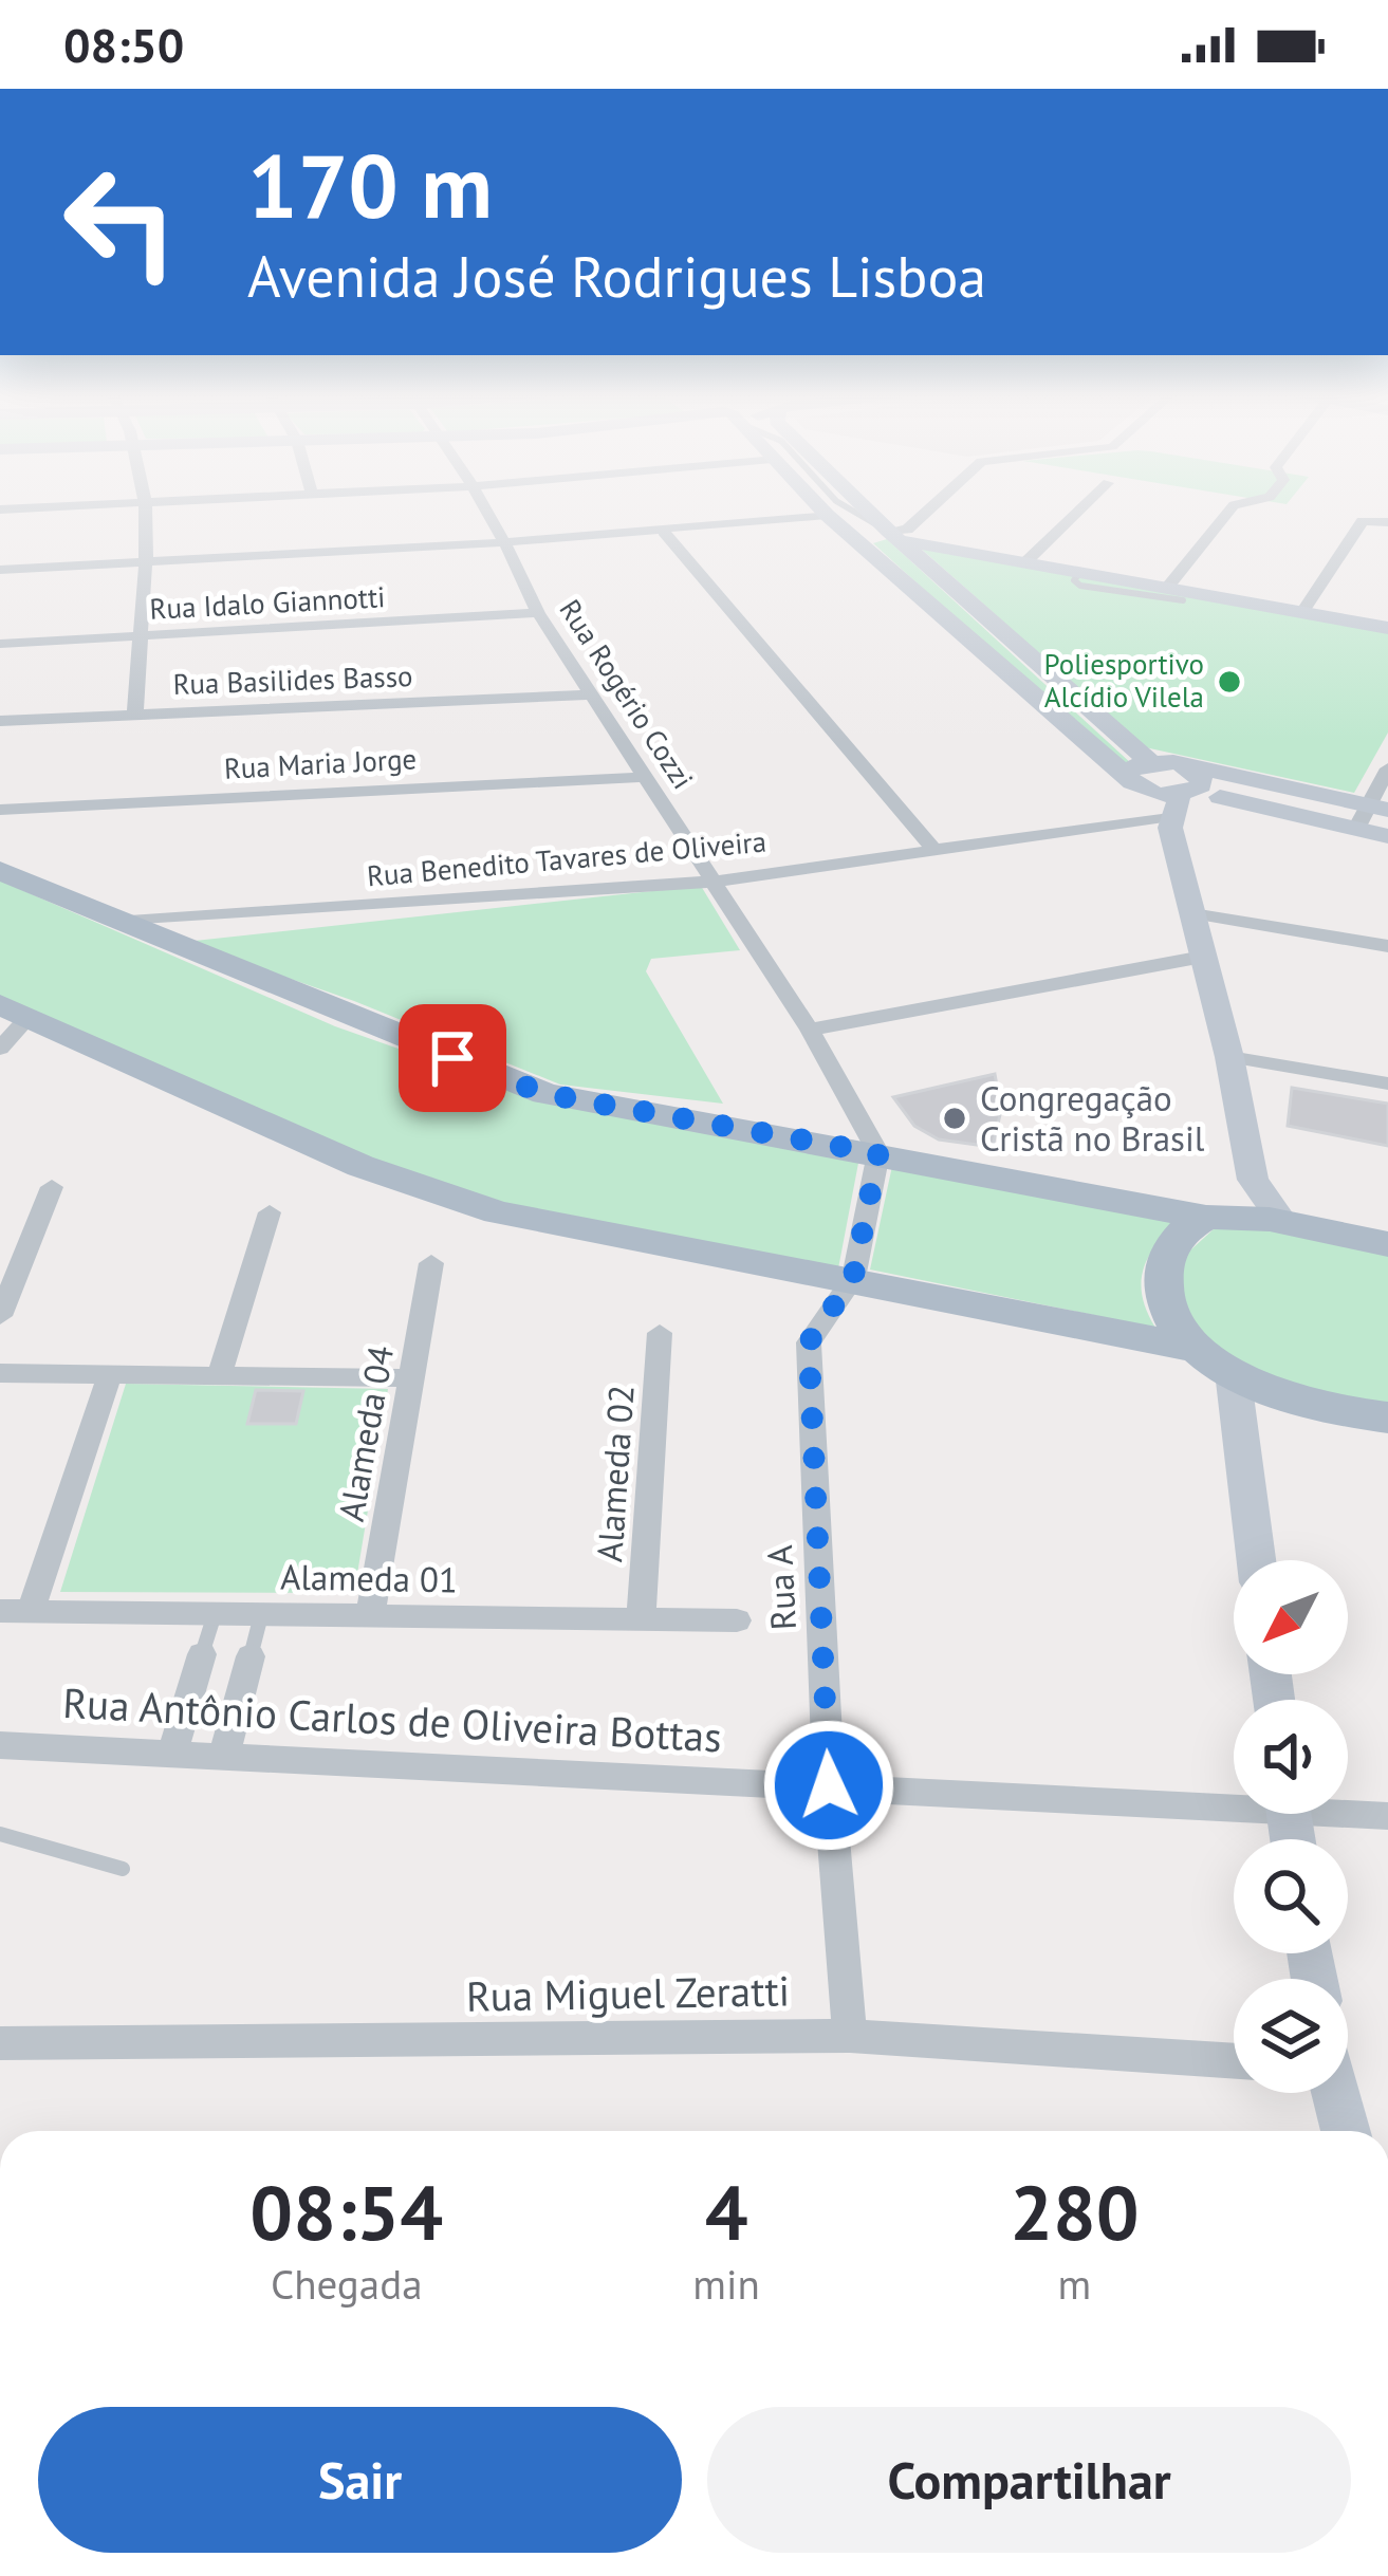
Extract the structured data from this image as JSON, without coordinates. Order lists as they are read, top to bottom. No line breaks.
{"streets":{"street":["Rua Idalo Giannotti","Rua Basilides Basso","Rua Rogério Cozzi","Rua Maria Jorge","Rua Benedito Tavares de Oliveira","Alameda 04","Alameda 02","Alameda 01","Rua A","Rua Antônio Carlos de Oliveira Bottas","Rua Miguel Zeratti"]},"crossings":[["Rua Idalo Giannotti","Rua Rogério Cozzi"],["Rua Basilides Basso","Rua Rogério Cozzi"],["Rua Rogério Cozzi","Rua Maria Jorge"],["Rua Rogério Cozzi","Rua Benedito Tavares de Oliveira"],["Rua Rogério Cozzi","Rua A"],["Alameda 04","Alameda 01"],["Alameda 02","Alameda 01"],["Rua A","Rua Antônio Carlos de Oliveira Bottas"],["Rua A","Rua Miguel Zeratti"]],"places":["Poliesportivo Alcídio Vilela","Congregação Cristã no Brasil"],"north":"bottom left","page":{"status":"08:50","turn":["170 m","Avenida José Rodrigues Lisboa"],"eta":["08:54","Chegada","4","min","280","m"],"buttons":["Sair","Compartilhar"]}}
